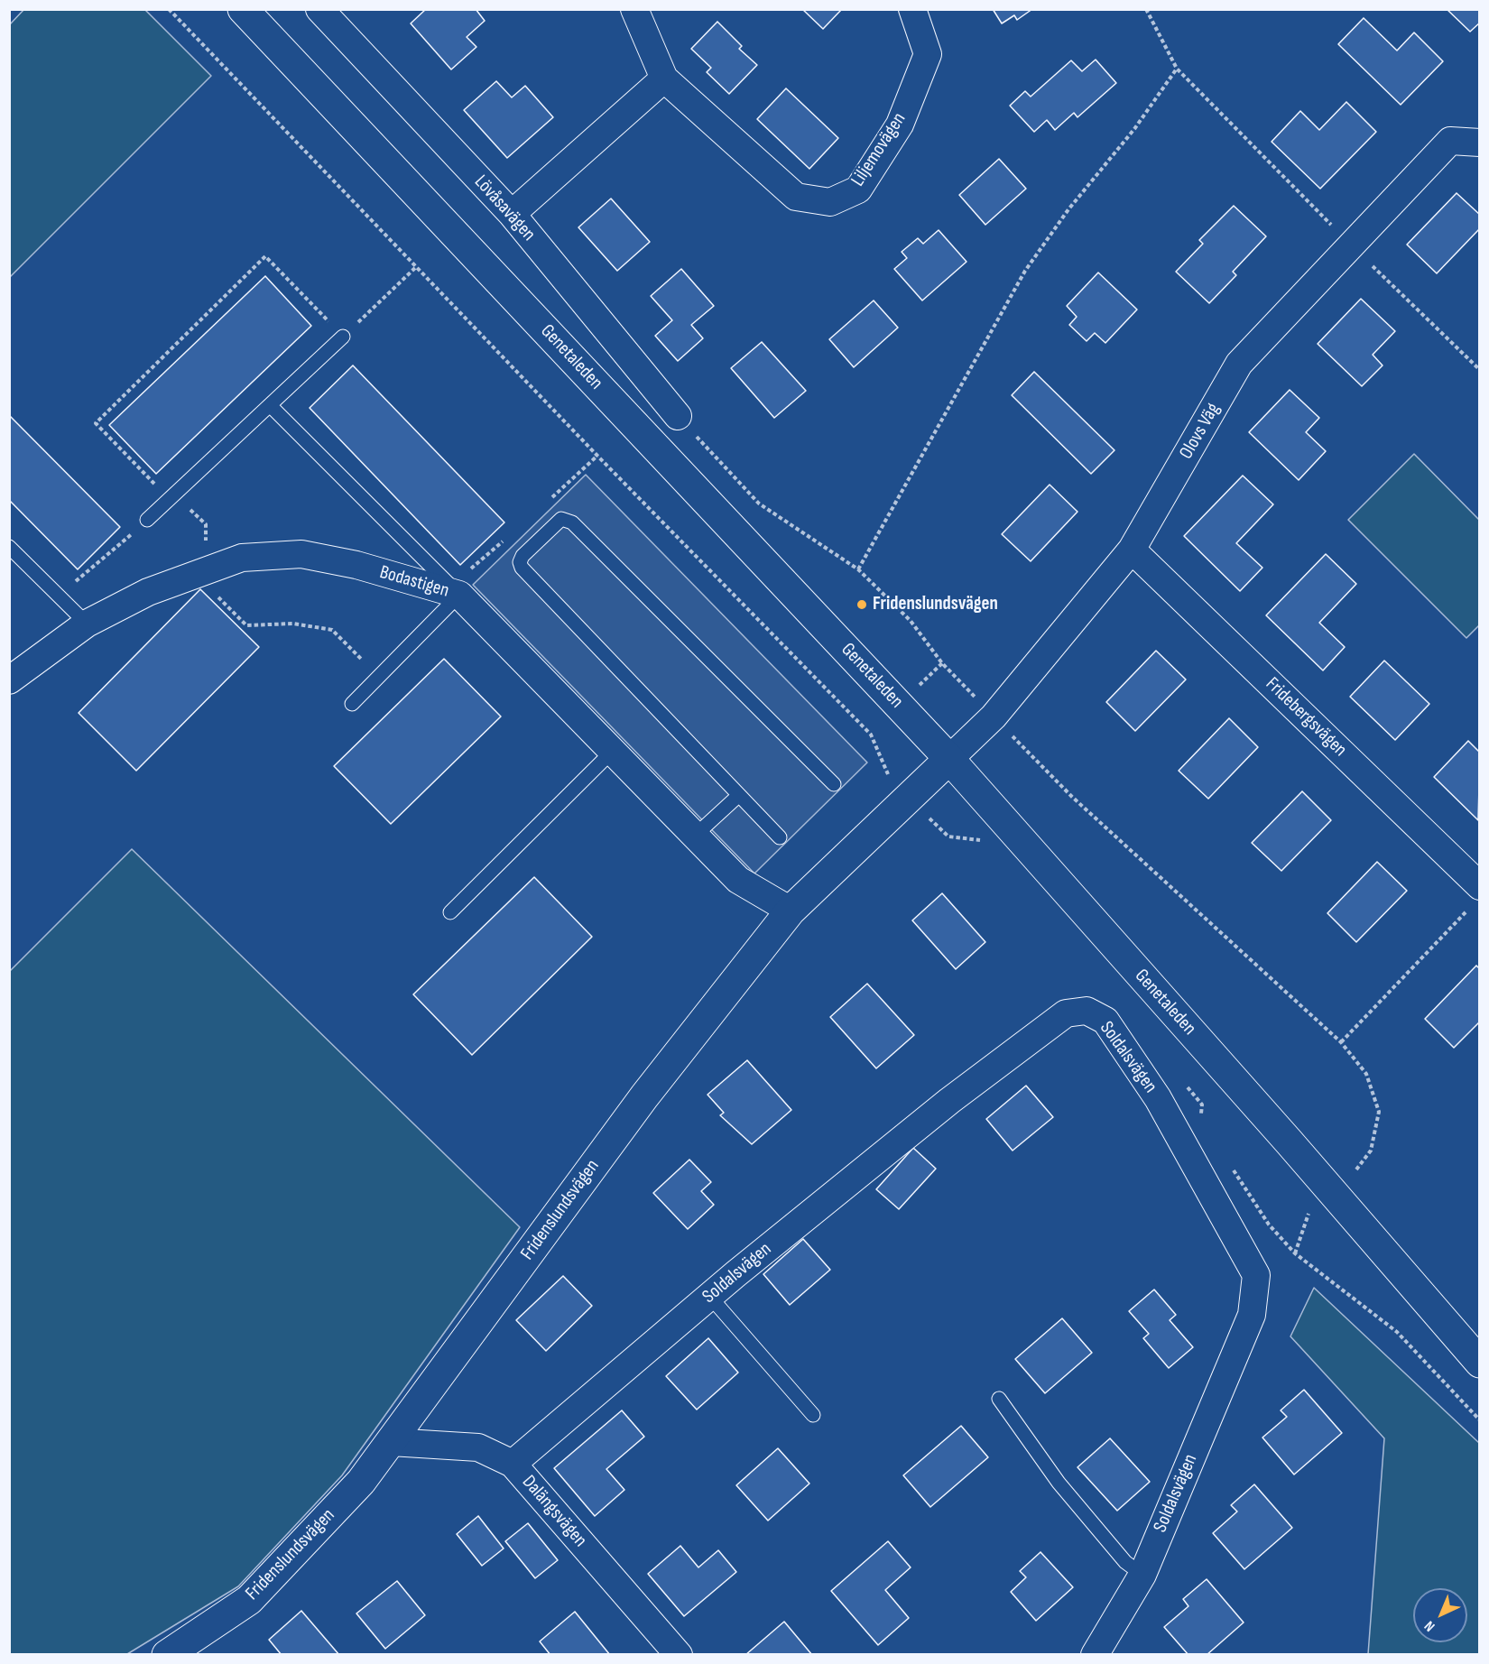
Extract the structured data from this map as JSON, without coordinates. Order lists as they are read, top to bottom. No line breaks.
{"streets":{"main road":["Genetaleden","Fridenslundsvägen"],"street":["Liljemovägen","Lövåsavägen","Olovs Väg","Bodastigen","Fridebergsvägen","Soldalsvägen","Dalängsvägen"]},"crossings":[["Genetaleden","Olovs Väg"],["Genetaleden","Fridenslundsvägen"],["Olovs Väg","Fridebergsvägen"],["Olovs Väg","Fridenslundsvägen"],["Bodastigen","Fridenslundsvägen"],["Soldalsvägen","Dalängsvägen"],["Fridenslundsvägen","Dalängsvägen"]],"places":["Fridenslundsvägen"],"north":"bottom left"}
